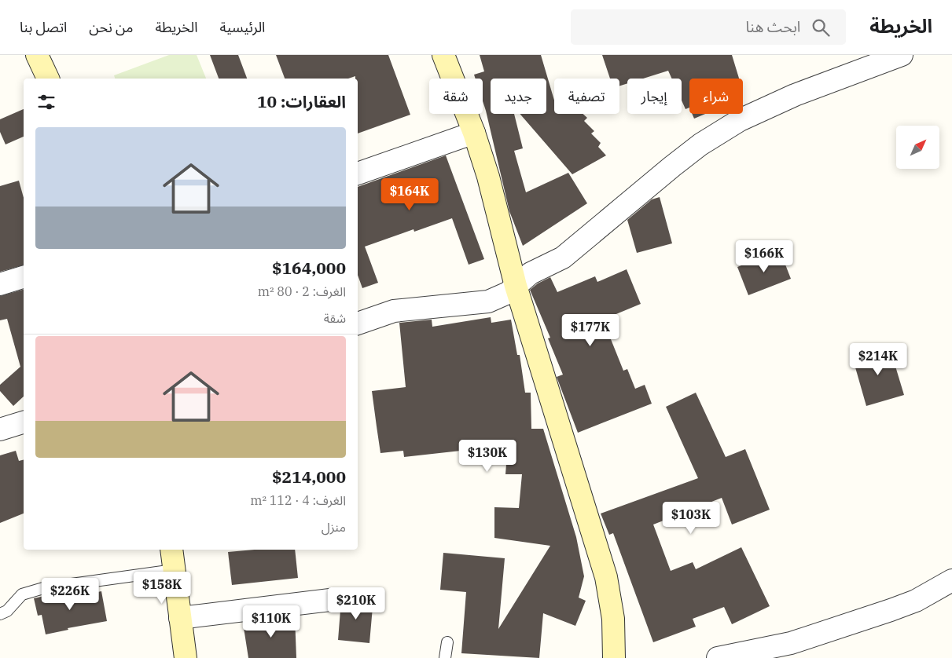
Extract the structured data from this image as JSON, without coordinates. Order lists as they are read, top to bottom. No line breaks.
{"north":"top right","page":{"header":"الخريطة","search":"ابحث هنا","nav":["الرئيسية","الخريطة","من نحن","اتصل بنا"],"chip":["شراء","إيجار","تصفية","جديد","شقة"],"heading":"العقارات: 10","list":[{"name":"$164,000","note":"الغرف: 2 · 80 m² · شقة"},{"name":"$214,000","note":"الغرف: 4 · 112 m² · منزل"}],"price":["$164K","$166K","$177K","$214K","$130K","$103K","$158K","$226K","$210K","$110K"]}}
